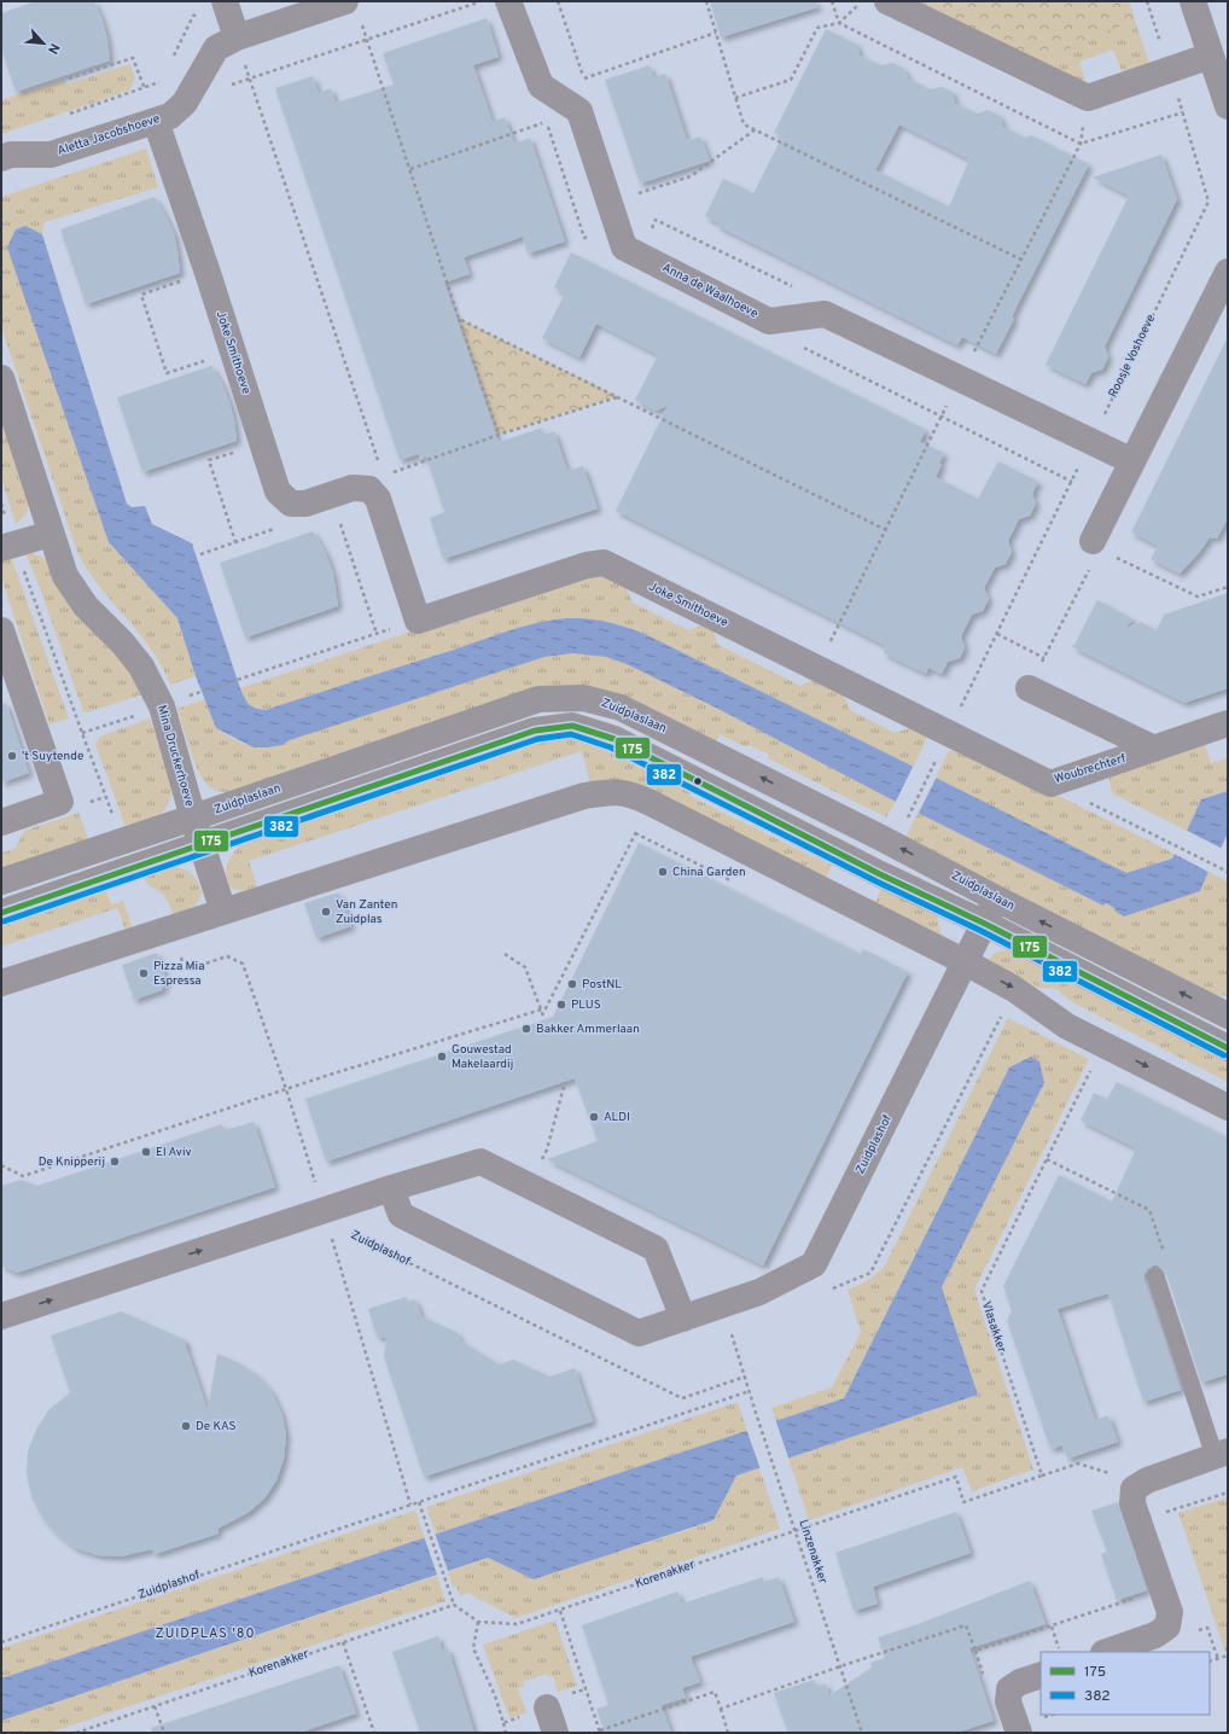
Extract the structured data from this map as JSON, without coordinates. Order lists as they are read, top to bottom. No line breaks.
{"streets":{"street":["Aletta Jacobshoeve","Anna de Waalhoeve","Joke Smithoeve","Zuidplaslaan","Mina Druckerhoeve","Woubrechterf","Zuidplashof"],"path":["Roosje Voshoeve","Vlasakker","Linzenakker","Korenakker"]},"crossings":[["Aletta Jacobshoeve","Joke Smithoeve"],["Anna de Waalhoeve","Roosje Voshoeve"],["Joke Smithoeve","Roosje Voshoeve"],["Joke Smithoeve","Woubrechterf"],["Roosje Voshoeve","Woubrechterf"],["Zuidplaslaan","Mina Druckerhoeve"],["Zuidplaslaan","Zuidplashof"],["Zuidplashof","Linzenakker"],["Linzenakker","Korenakker"]],"districts":["ZUIDPLAS '80"],"places":["'t Suytende","China Garden","Van Zanten Zuidplas","Pizza Mia Espressa","PostNL","PLUS","Bakker Ammerlaan","Gouwestad Makelaardij","ALDI","El Aviv","De Knipperij","De KAS"],"lines":["transit line 175","transit line 382"],"legend":["175","382"],"north":"bottom right"}
